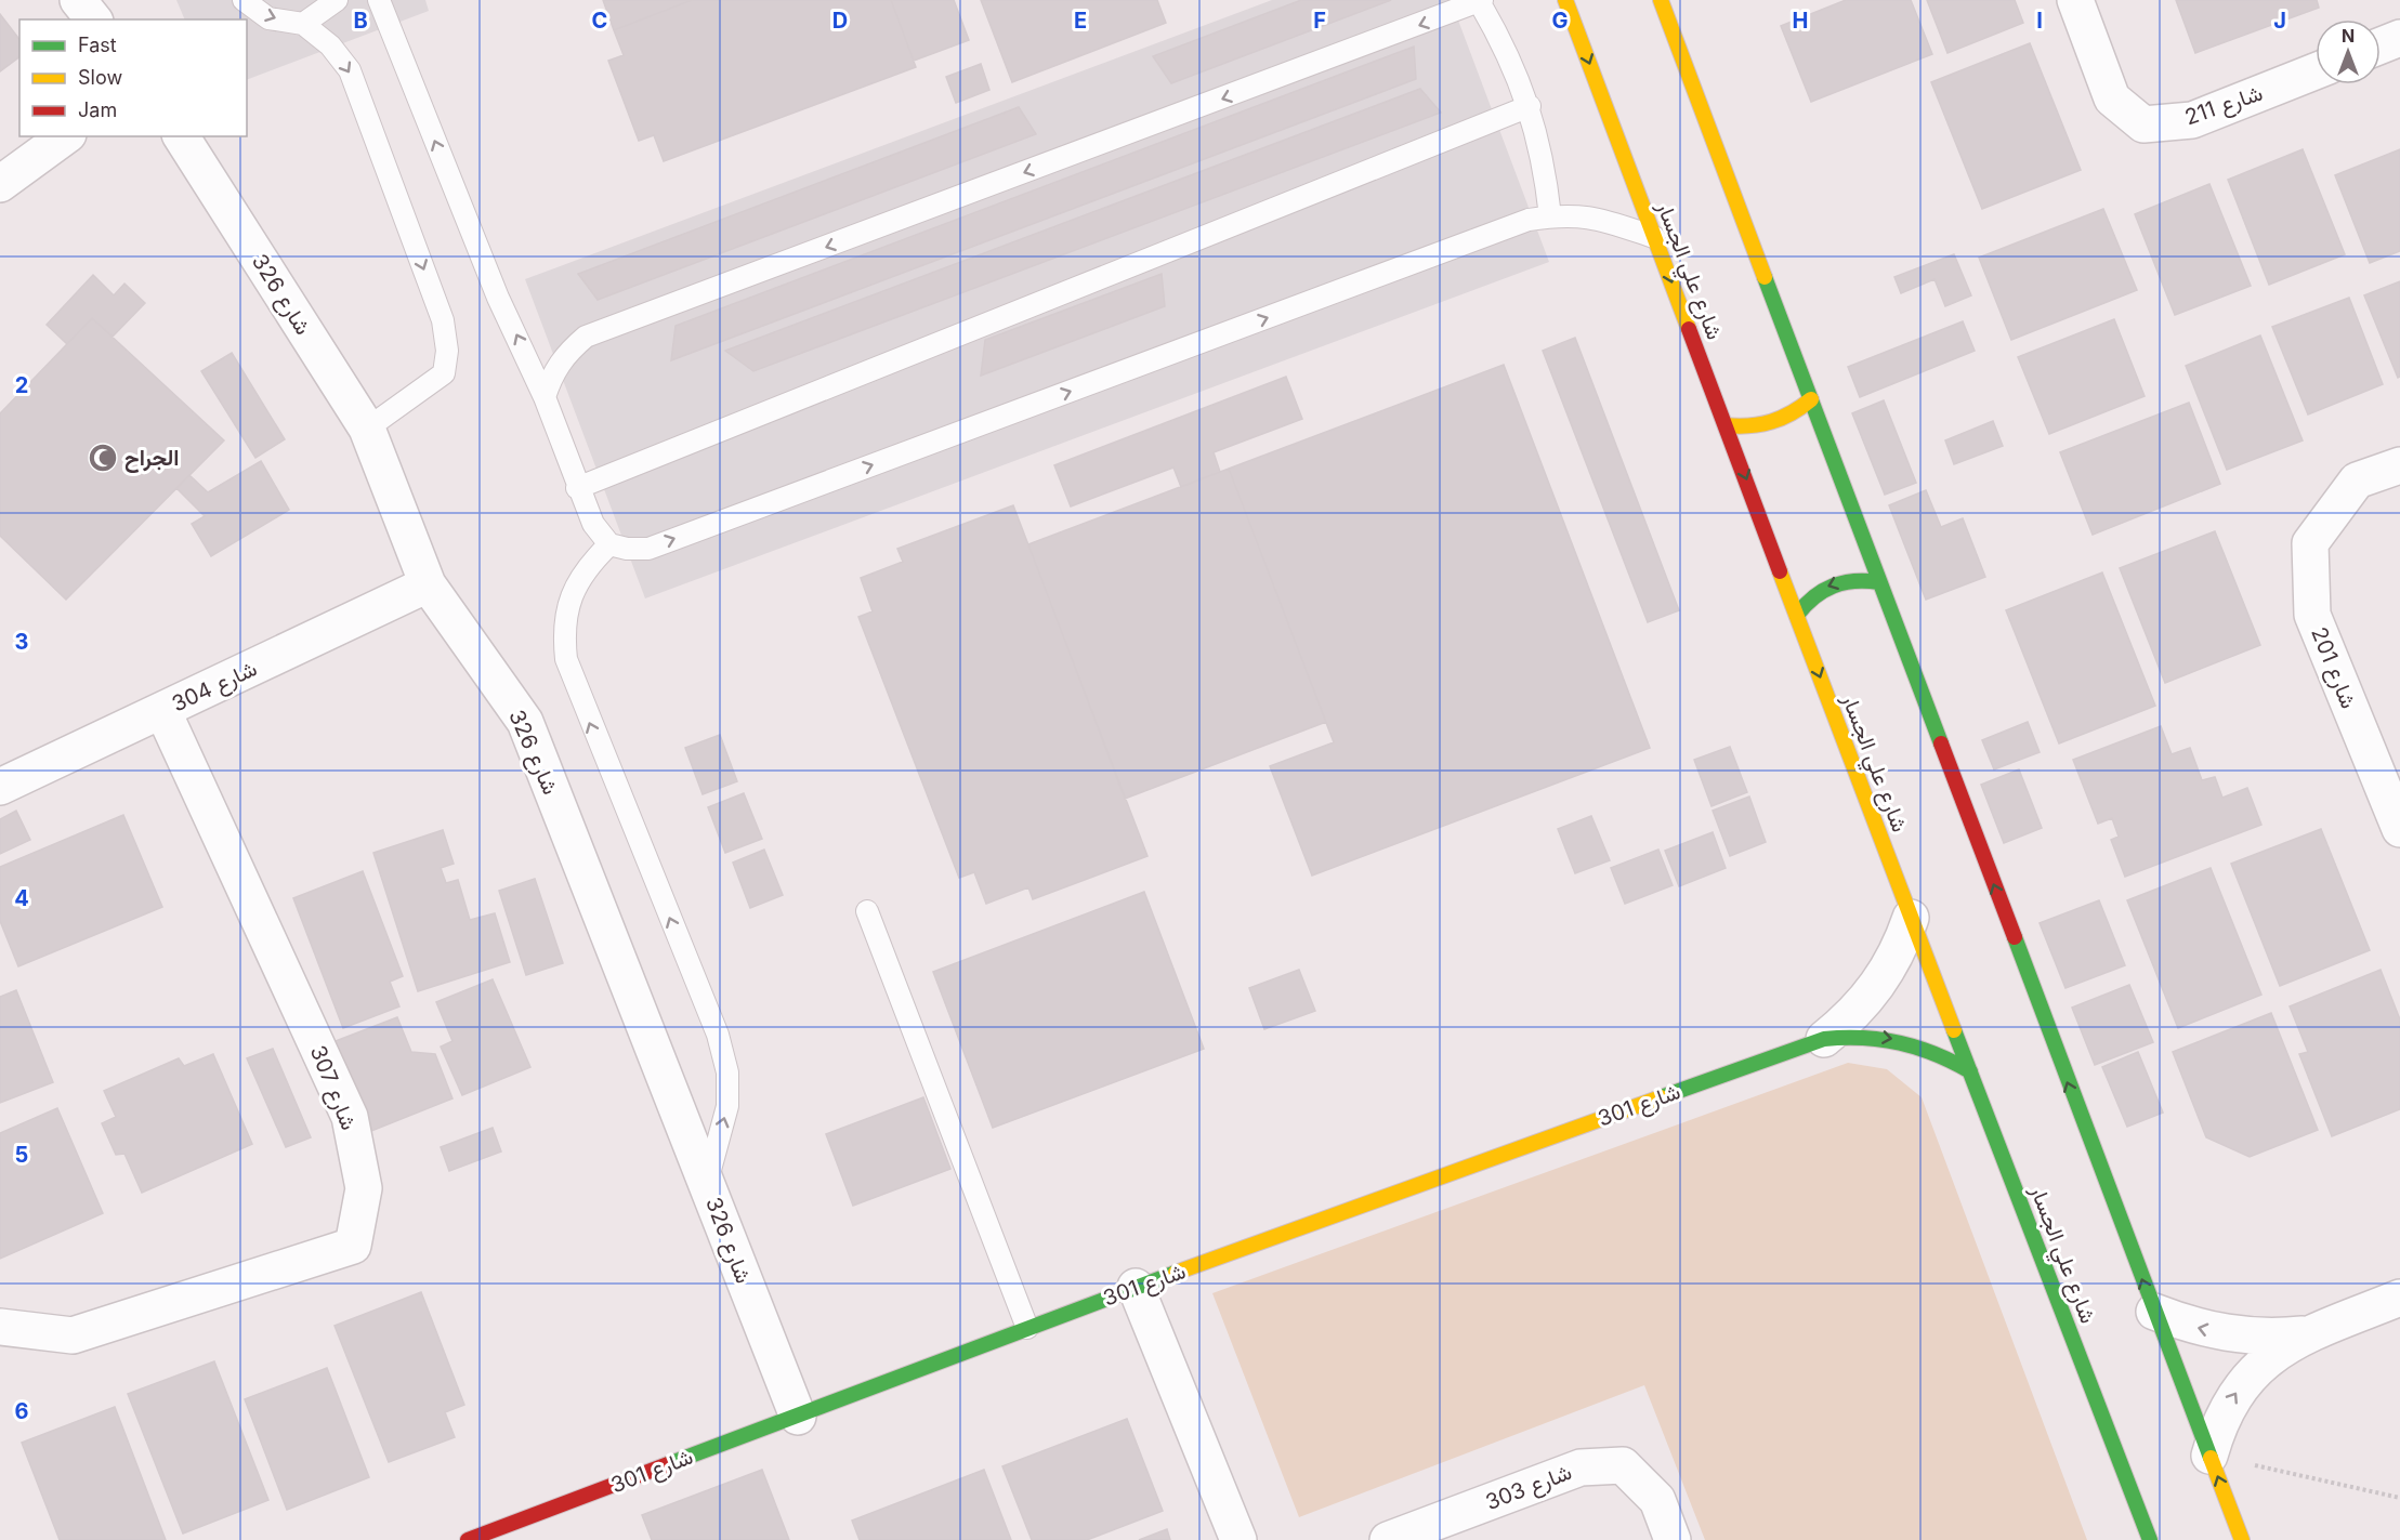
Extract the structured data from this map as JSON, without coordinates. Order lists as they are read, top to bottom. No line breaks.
{"streets":{"street":["شارع 211","شارع علي الجسار","شارع 326","شارع 201","شارع 304","شارع 307","شارع 301","شارع 303"]},"crossings":[["شارع علي الجسار","شارع 301"],["شارع 326","شارع 304"],["شارع 326","شارع 301"],["شارع 304","شارع 307"]],"places":{"mosque":["الجراح"]},"legend":["Fast","Slow","Jam"],"north":"top","grid":{"columns":["B","C","D","E","F","G","H","I","J"],"rows":["2","3","4","5","6"]}}
